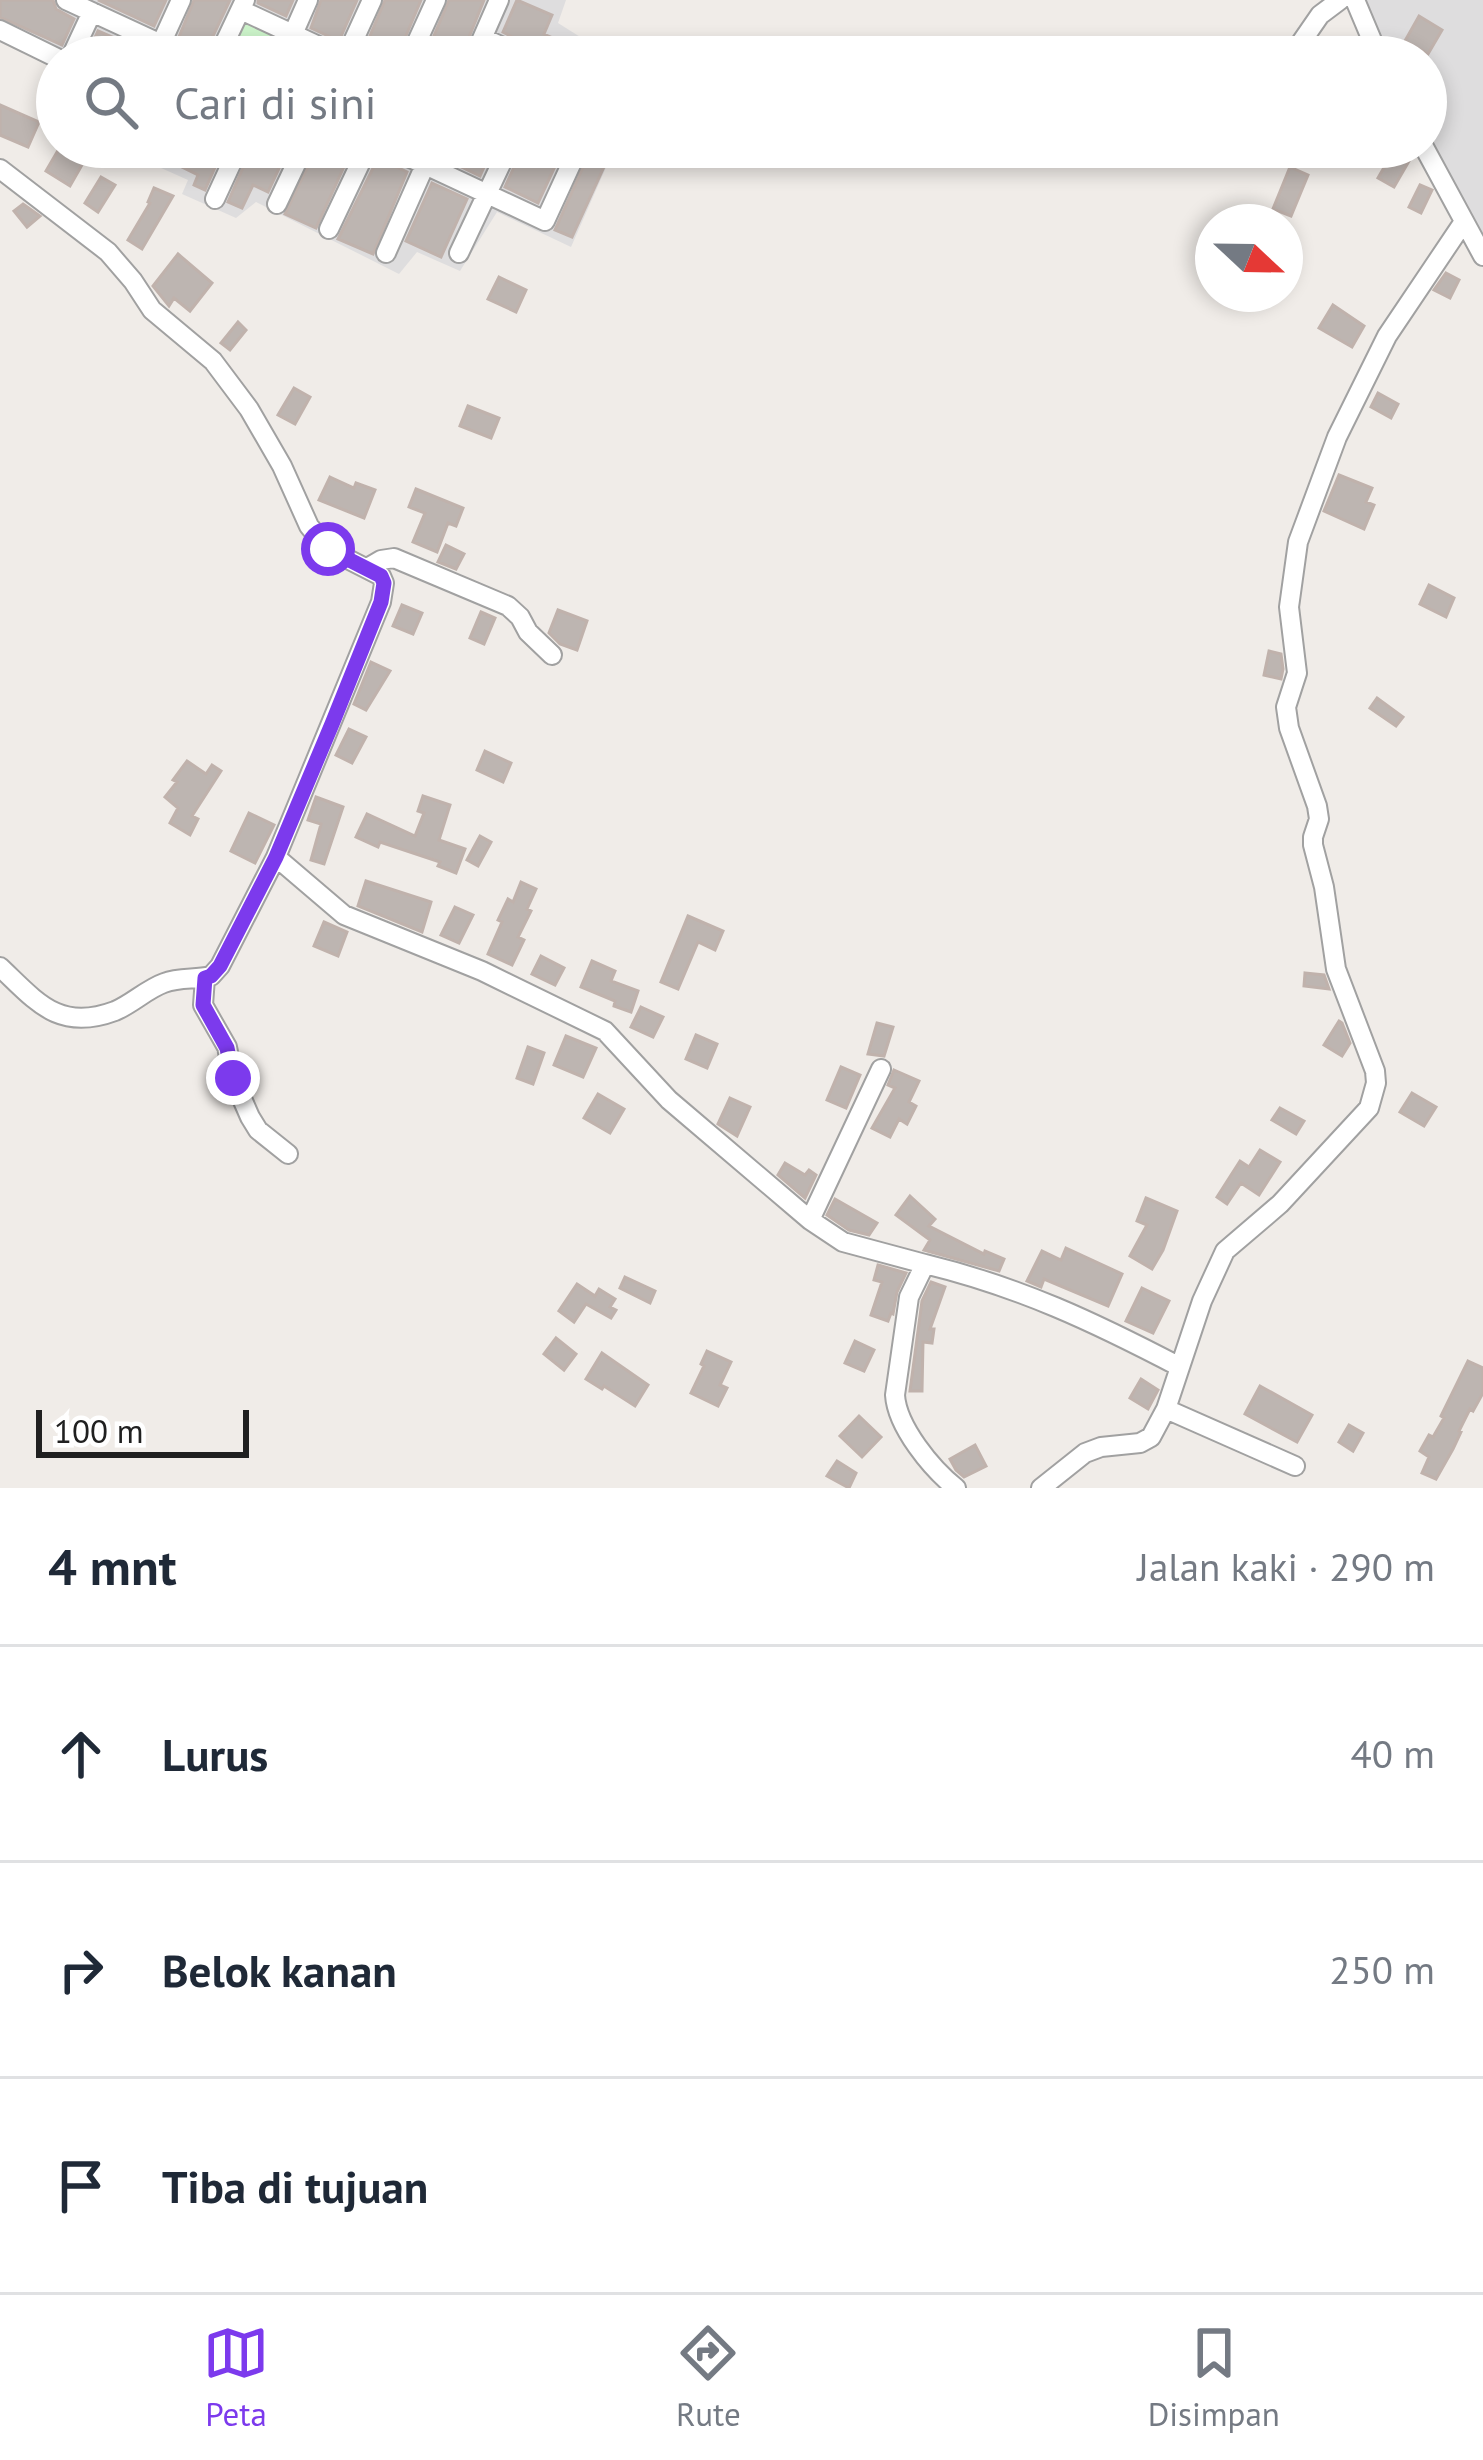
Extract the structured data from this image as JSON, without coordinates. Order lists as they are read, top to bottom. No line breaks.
{"scale_bar":"100 m","north":"right","page":{"search":"Cari di sini","scale":"100 m","heading":["4 mnt","Jalan kaki · 290 m"],"list":[["Lurus","40 m"],["Belok kanan","250 m"],"Tiba di tujuan"],"nav":["Peta","Rute","Disimpan"]}}
